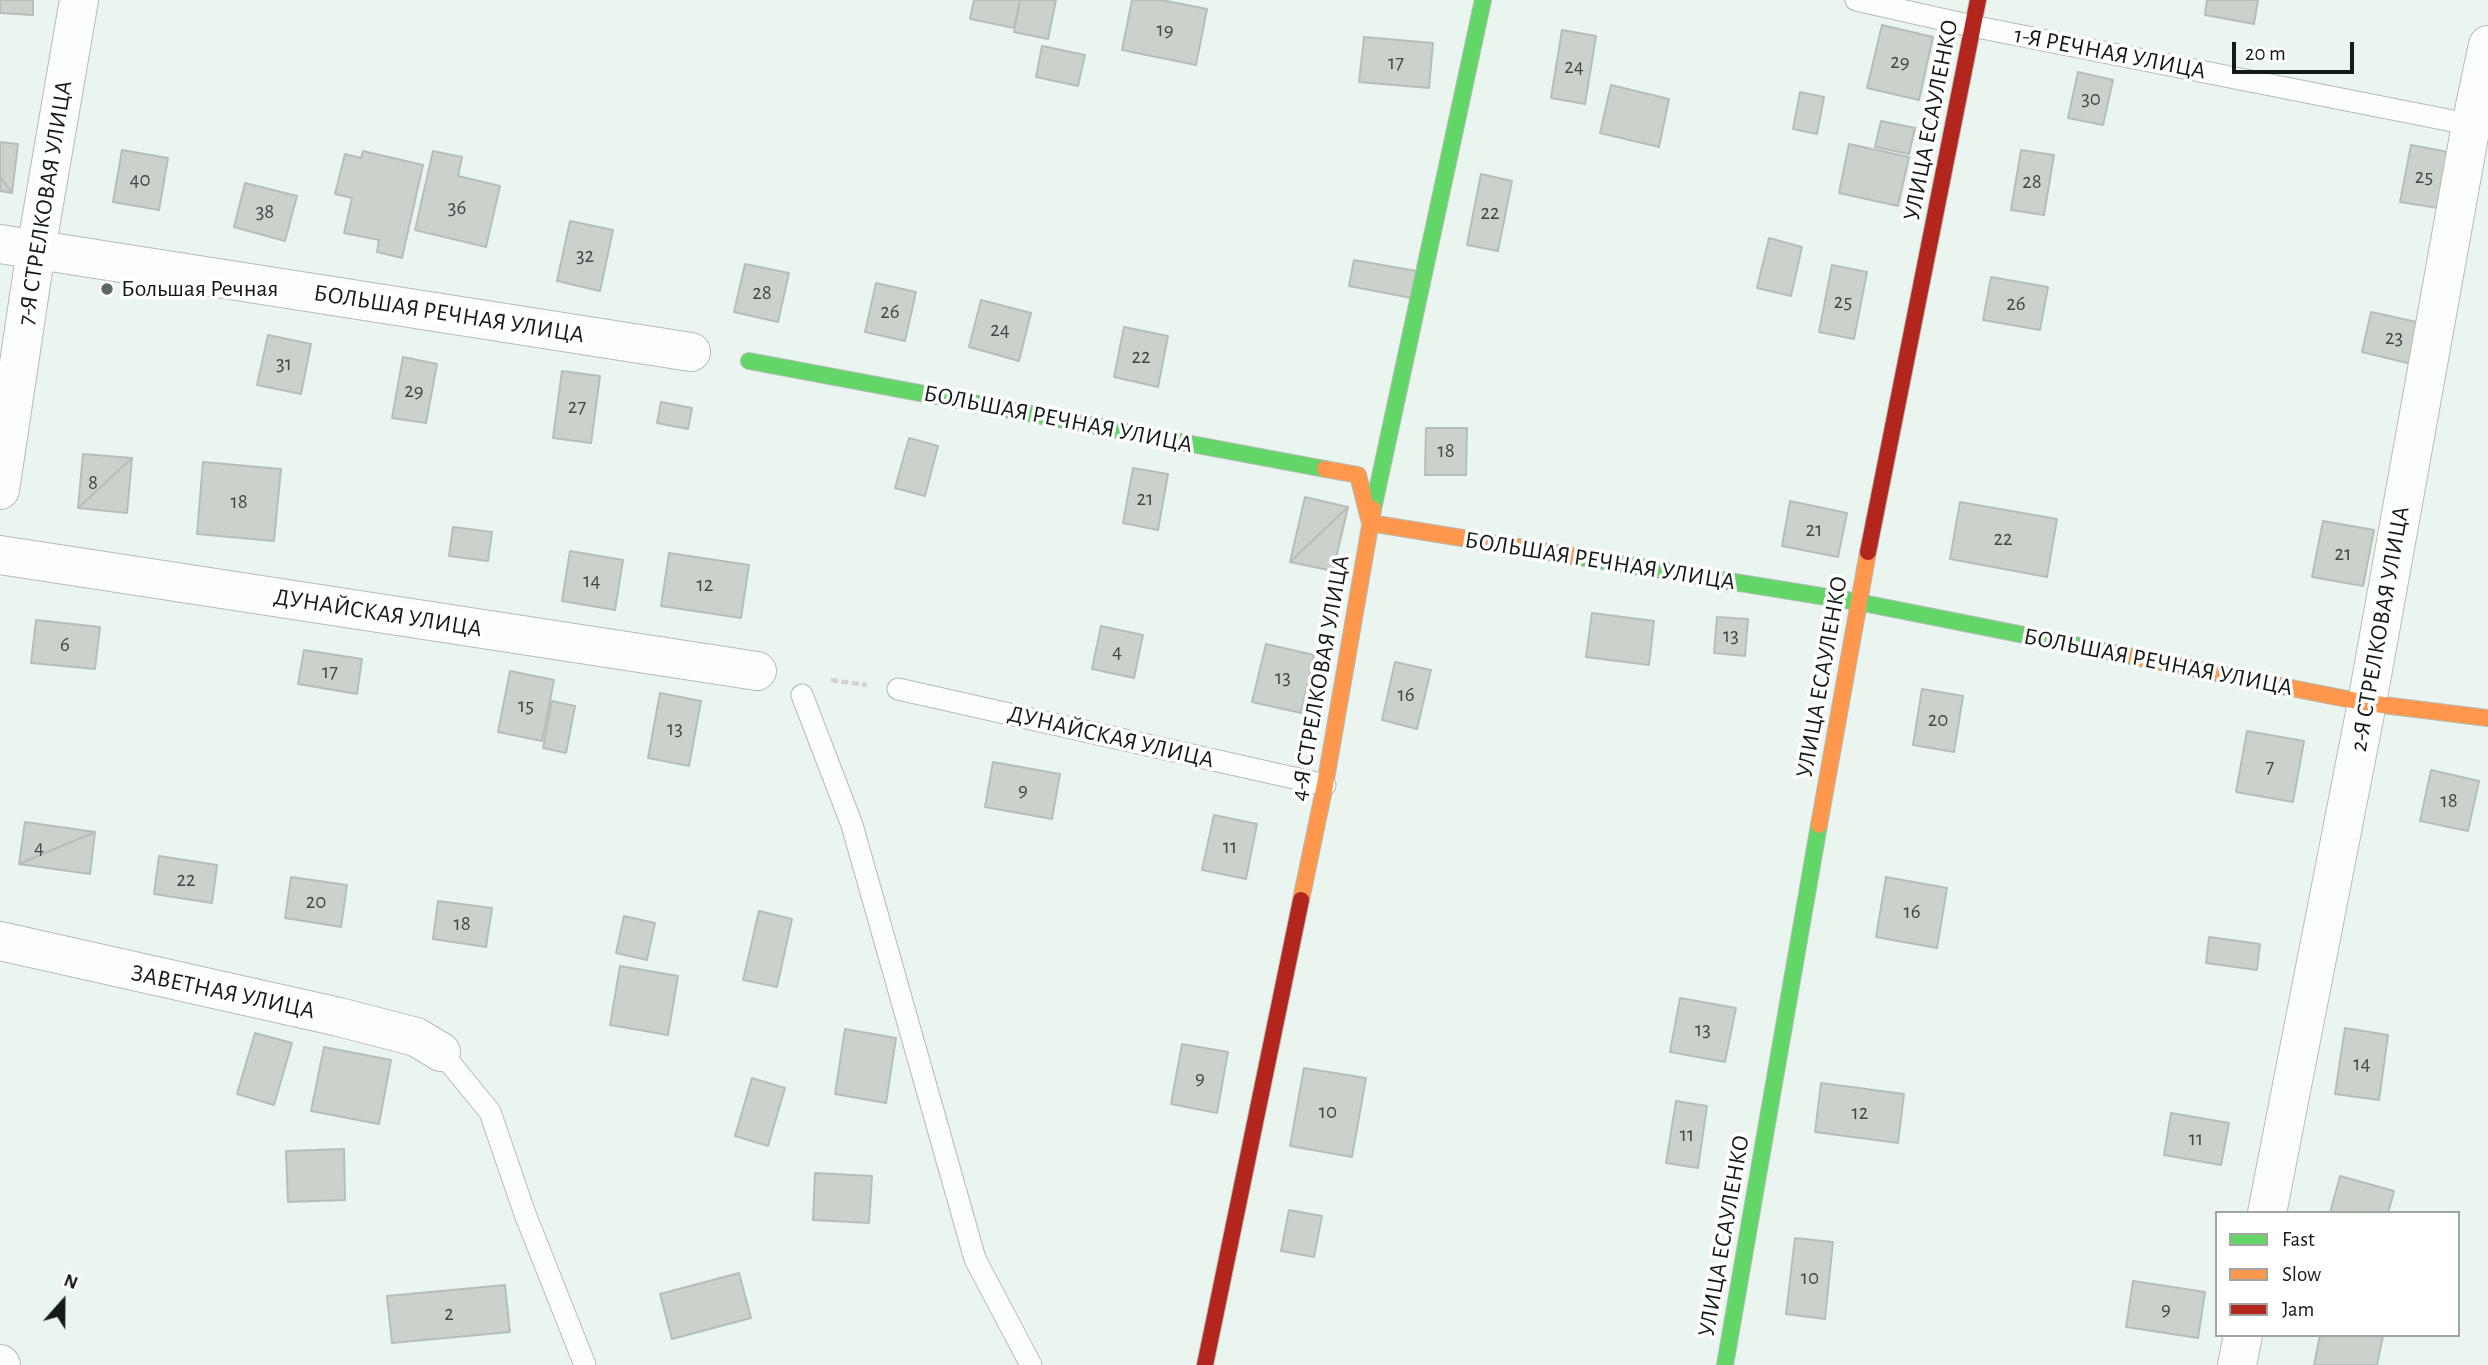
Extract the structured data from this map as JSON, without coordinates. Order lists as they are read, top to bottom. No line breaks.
{"streets":{"street":["УЛИЦА ЕСАУЛЕНКО","7-Я СТРЕЛКОВАЯ УЛИЦА","БОЛЬШАЯ РЕЧНАЯ УЛИЦА","ДУНАЙСКАЯ УЛИЦА","2-Я СТРЕЛКОВАЯ УЛИЦА","4-Я СТРЕЛКОВАЯ УЛИЦА","ЗАВЕТНАЯ УЛИЦА"],"lane":["1-Я РЕЧНАЯ УЛИЦА"]},"crossings":[["1-Я РЕЧНАЯ УЛИЦА","УЛИЦА ЕСАУЛЕНКО"],["1-Я РЕЧНАЯ УЛИЦА","2-Я СТРЕЛКОВАЯ УЛИЦА"],["УЛИЦА ЕСАУЛЕНКО","БОЛЬШАЯ РЕЧНАЯ УЛИЦА"],["7-Я СТРЕЛКОВАЯ УЛИЦА","БОЛЬШАЯ РЕЧНАЯ УЛИЦА"],["БОЛЬШАЯ РЕЧНАЯ УЛИЦА","2-Я СТРЕЛКОВАЯ УЛИЦА"],["БОЛЬШАЯ РЕЧНАЯ УЛИЦА","4-Я СТРЕЛКОВАЯ УЛИЦА"],["ДУНАЙСКАЯ УЛИЦА","4-Я СТРЕЛКОВАЯ УЛИЦА"]],"places":["Большая Речная"],"house_numbers":["19","29","17","24","30","25","40","28","36","38","22","32","28","25","26","26","24","23","22","31","29","27","18","8","21","18","21","22","21","14","12","13","6","4","17","13","16","15","20","13","7","9","18","11","4","22","20","16","18","13","14","9","10","12","11","11","10","9","2"],"legend":["Fast","Slow","Jam"],"scale_bar":"20 m","north":"top"}
